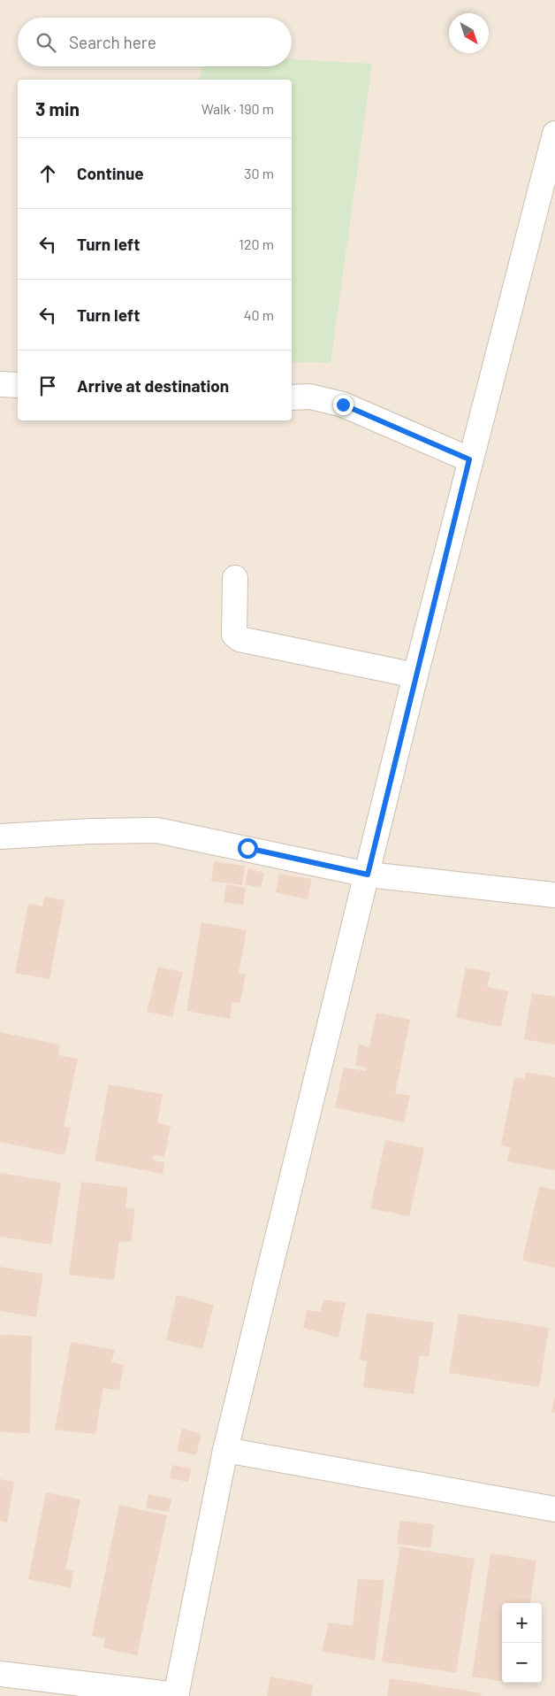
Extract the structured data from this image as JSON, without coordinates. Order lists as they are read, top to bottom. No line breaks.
{"north":"bottom right","page":{"search":"Search here","heading":["3 min","Walk · 190 m"],"list":[["Continue","30 m"],["Turn left","120 m"],["Turn left","40 m"],"Arrive at destination"],"map_buttons":["+","−"]}}
